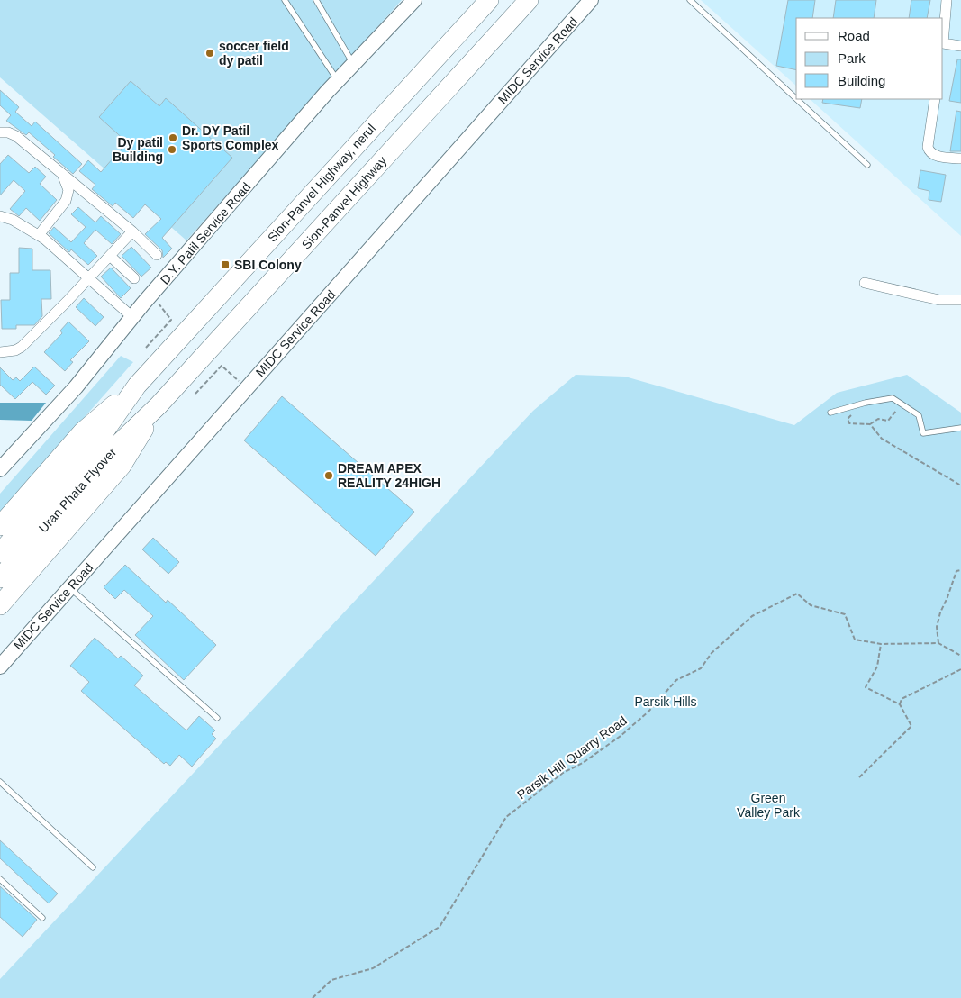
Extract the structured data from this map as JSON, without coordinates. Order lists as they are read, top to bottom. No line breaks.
{"streets":{"highway":["Sion-Panvel Highway, nerul","Sion-Panvel Highway","Uran Phata Flyover"],"street":["MIDC Service Road","D.Y. Patil Service Road"],"path":["Parsik Hill Quarry Road"]},"crossings":[["Sion-Panvel Highway, nerul","Uran Phata Flyover"],["Sion-Panvel Highway","Uran Phata Flyover"]],"parks":["Parsik Hills","Green Valley Park"],"places":{"other":["soccer field dy patil","Dr. DY Patil Sports Complex","Dy patil Building","DREAM APEX REALITY 24HIGH"],"transit":["SBI Colony"]},"legend":["Road","Park","Building"]}
